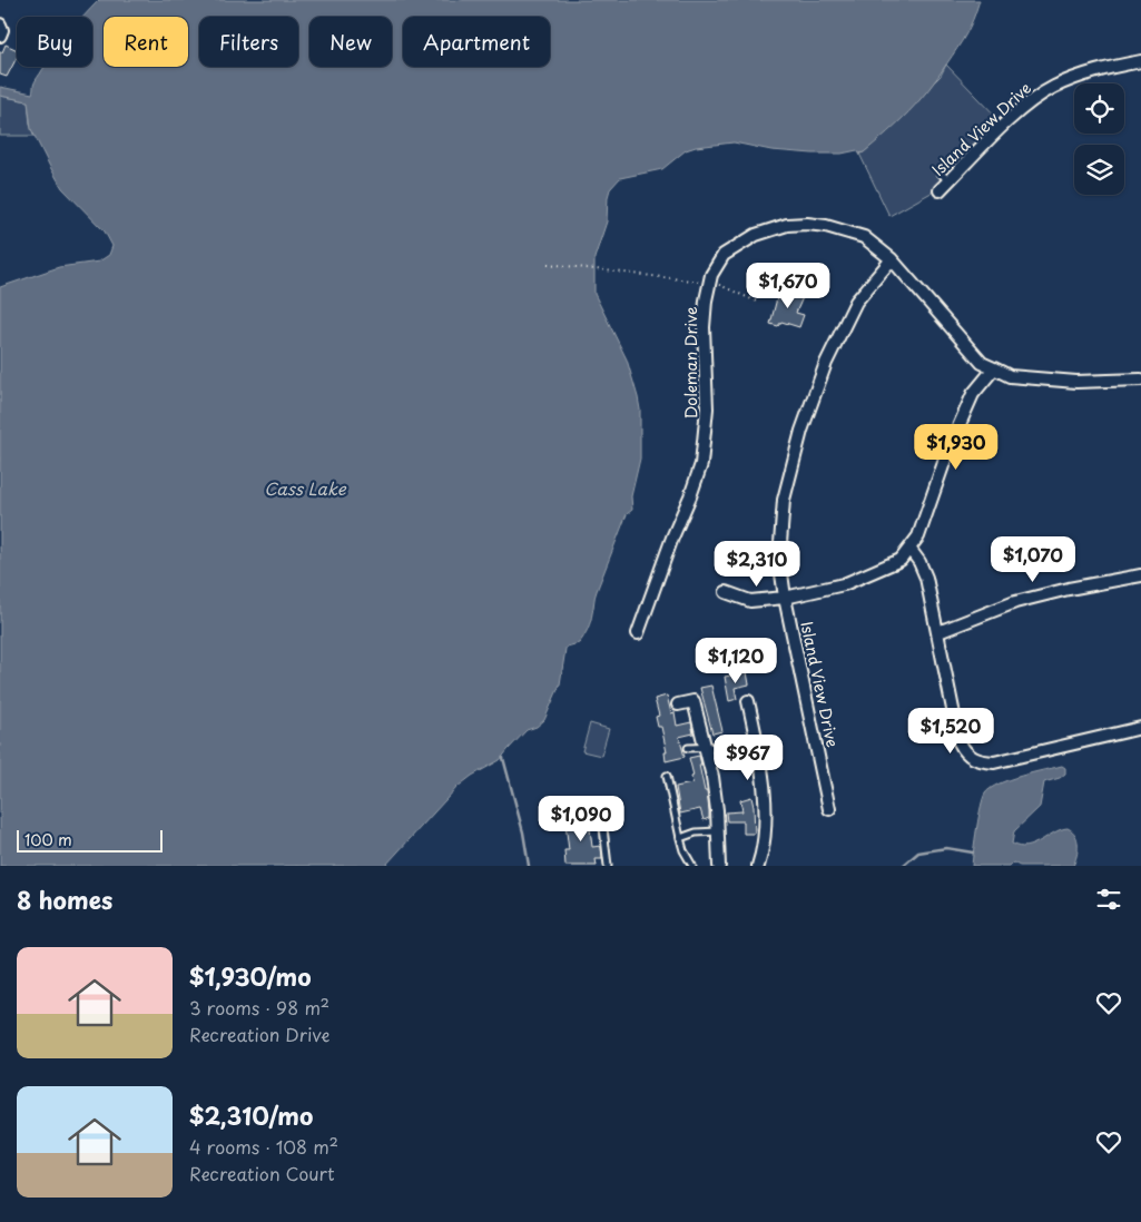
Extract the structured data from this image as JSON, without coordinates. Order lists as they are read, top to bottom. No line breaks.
{"streets":{"street":["Island View Drive","Doleman Drive"]},"crossings":[["Island View Drive","Doleman Drive"]],"water":["Cass Lake"],"scale_bar":"100 m","page":{"chip":["Buy","Rent","Filters","New","Apartment"],"price":["$1,670","$1,930","$1,070","$2,310","$1,120","$1,520","$967","$1,090"],"scale":"100 m","heading":"8 homes","list":[{"name":"$1,930/mo","note":"3 rooms · 98 m² · Recreation Drive"},{"name":"$2,310/mo","note":"4 rooms · 108 m² · Recreation Court"}]}}
